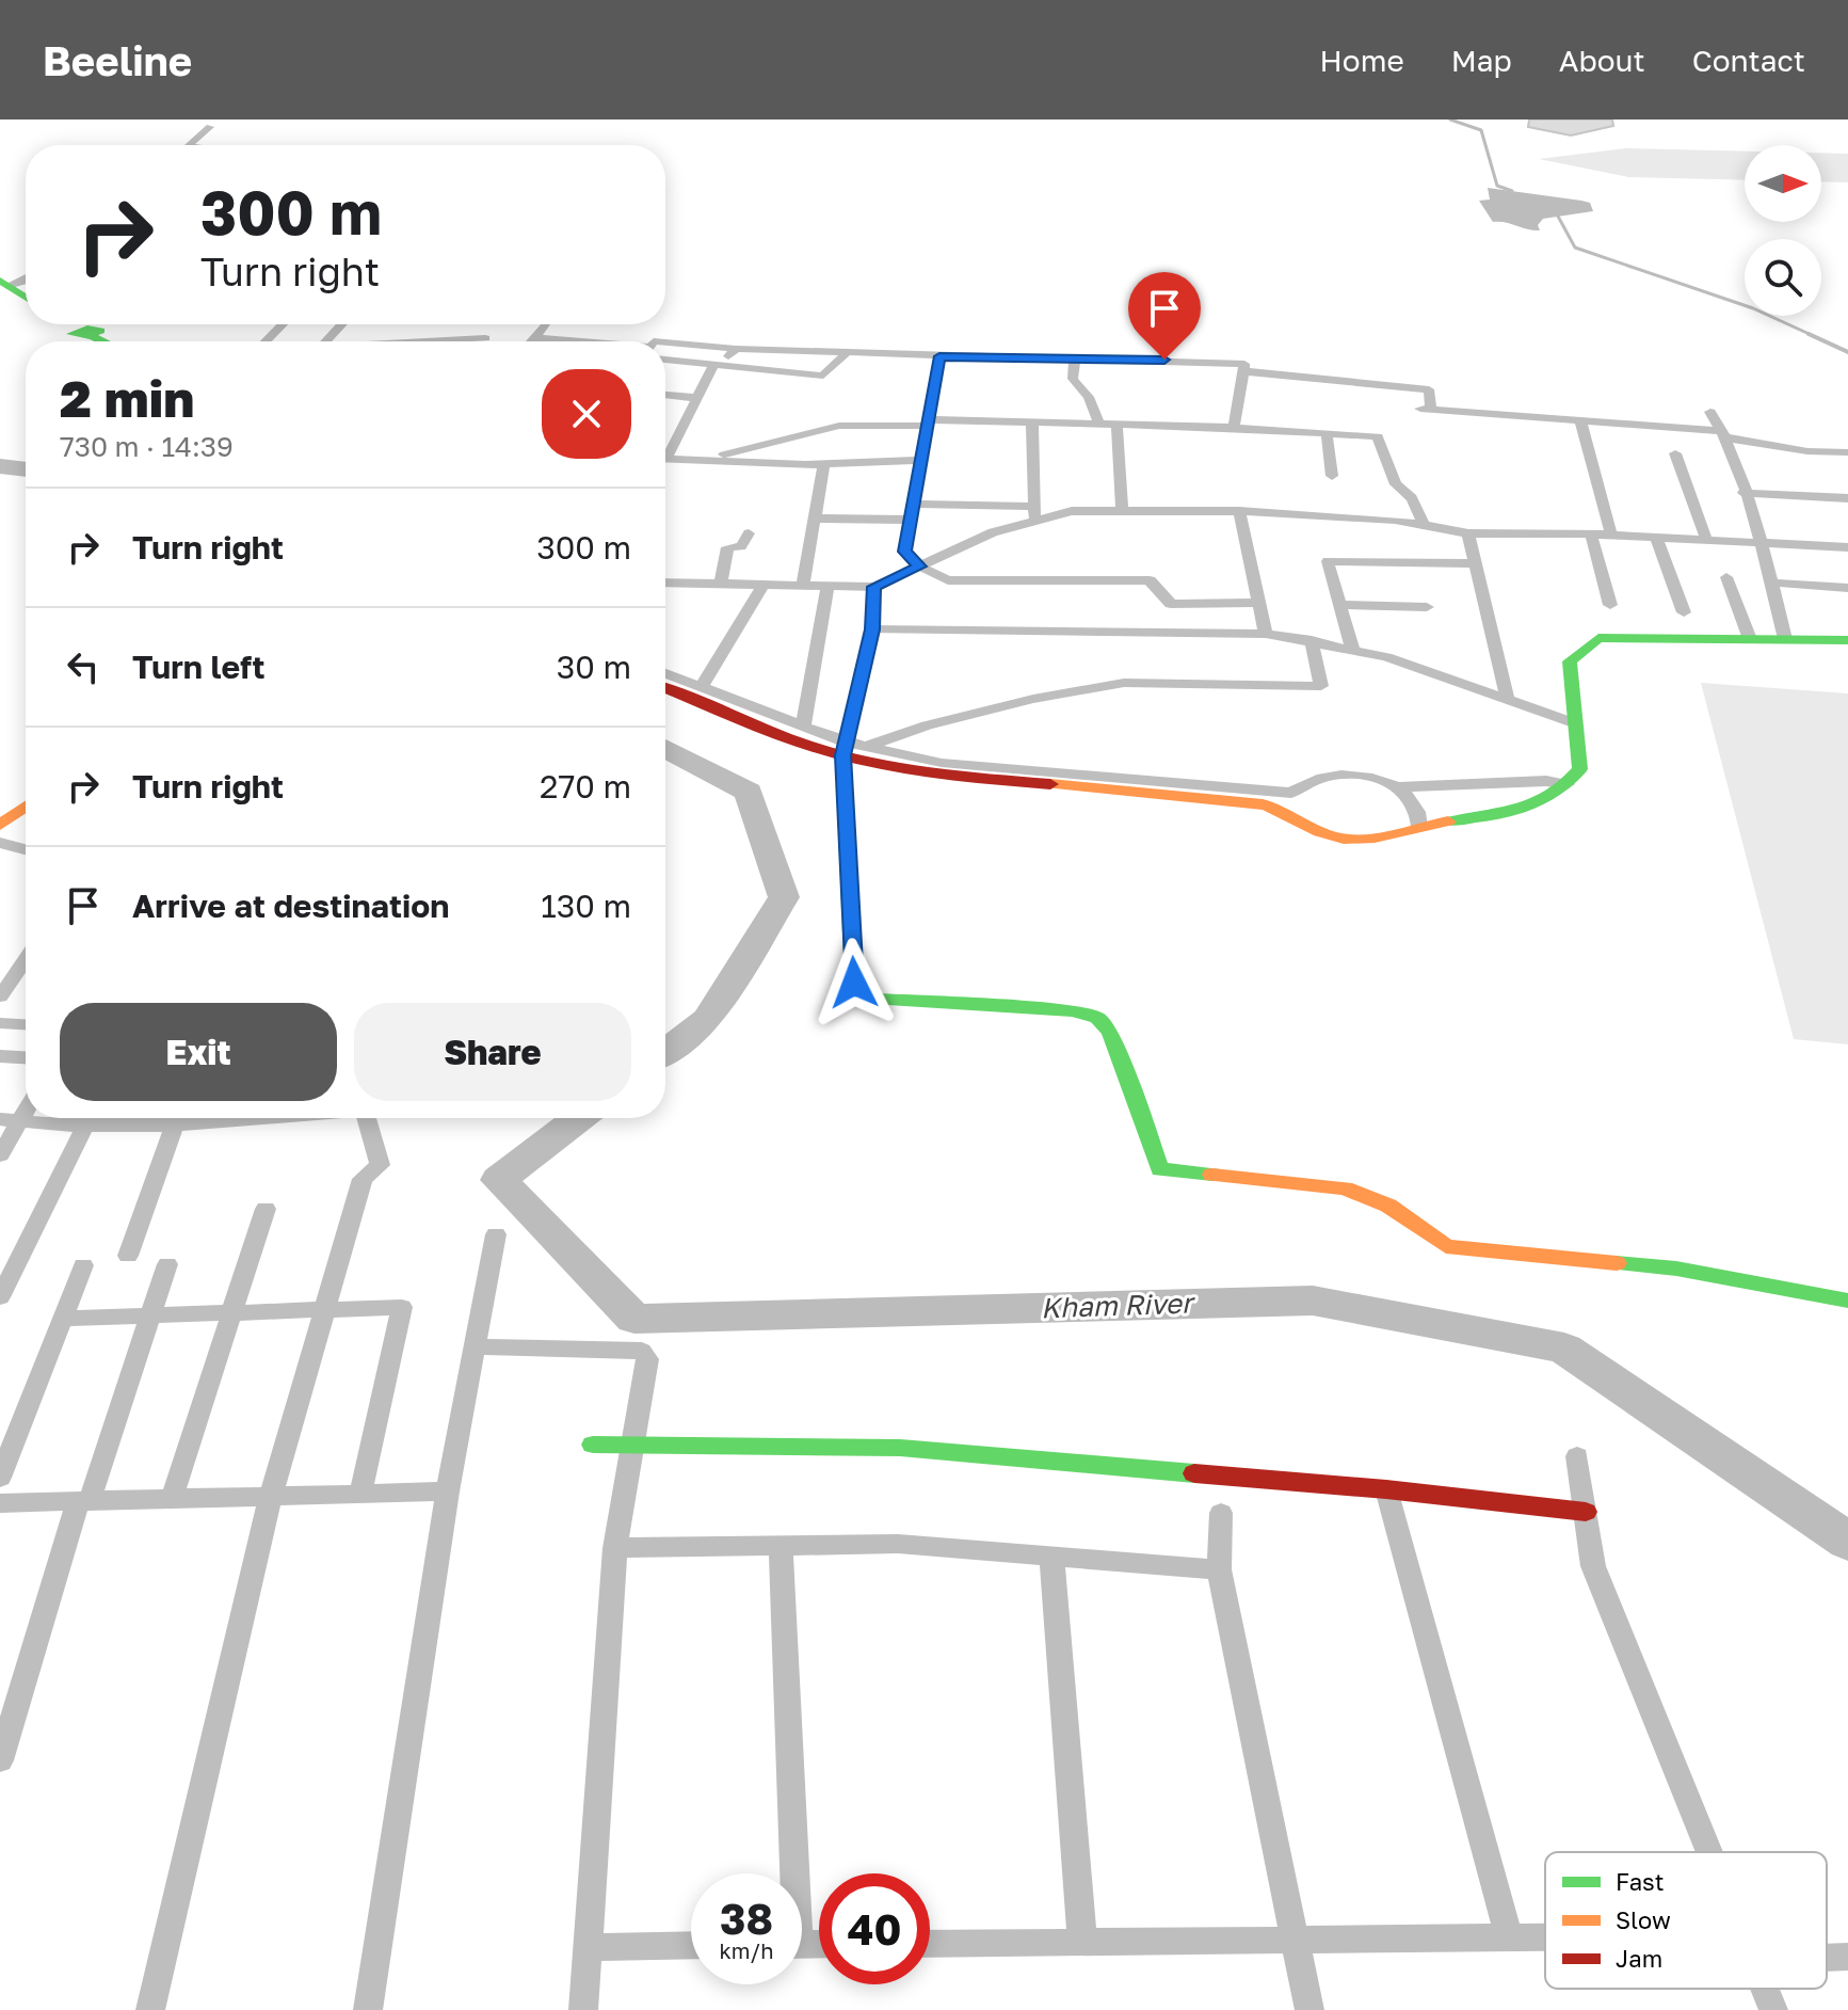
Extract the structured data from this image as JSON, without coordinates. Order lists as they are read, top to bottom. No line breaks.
{"water":["Kham River"],"legend":["Fast","Slow","Jam"],"north":"right","page":{"header":"Beeline","nav":["Home","Map","About","Contact"],"turn":["300 m","Turn right"],"heading":["2 min","730 m · 14:39"],"list":[{"name":"Turn right","value":"300 m"},{"name":"Turn left","value":"30 m"},{"name":"Turn right","value":"270 m"},{"name":"Arrive at destination","value":"130 m"}],"buttons":["Exit","Share"],"speed":"38 km/h","limit":"40"}}
